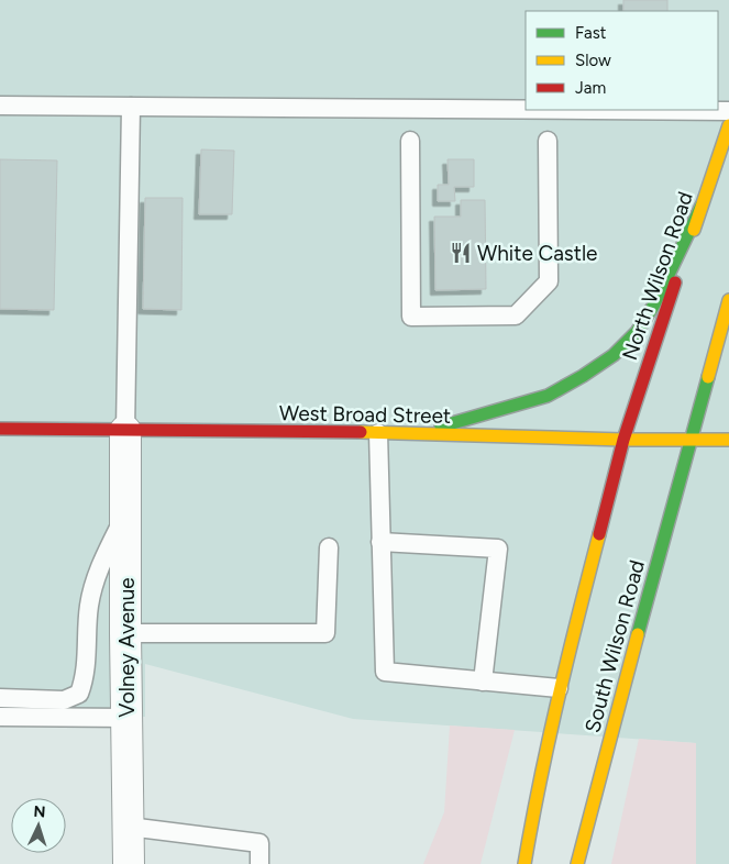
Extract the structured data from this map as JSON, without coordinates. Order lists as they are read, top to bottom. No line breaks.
{"streets":{"main road":["North Wilson Road","West Broad Street","South Wilson Road"],"street":["Volney Avenue"]},"crossings":[["North Wilson Road","West Broad Street"],["North Wilson Road","South Wilson Road"],["West Broad Street","South Wilson Road"],["West Broad Street","Volney Avenue"]],"places":{"restaurant":["White Castle"]},"legend":["Fast","Slow","Jam"],"north":"top"}
